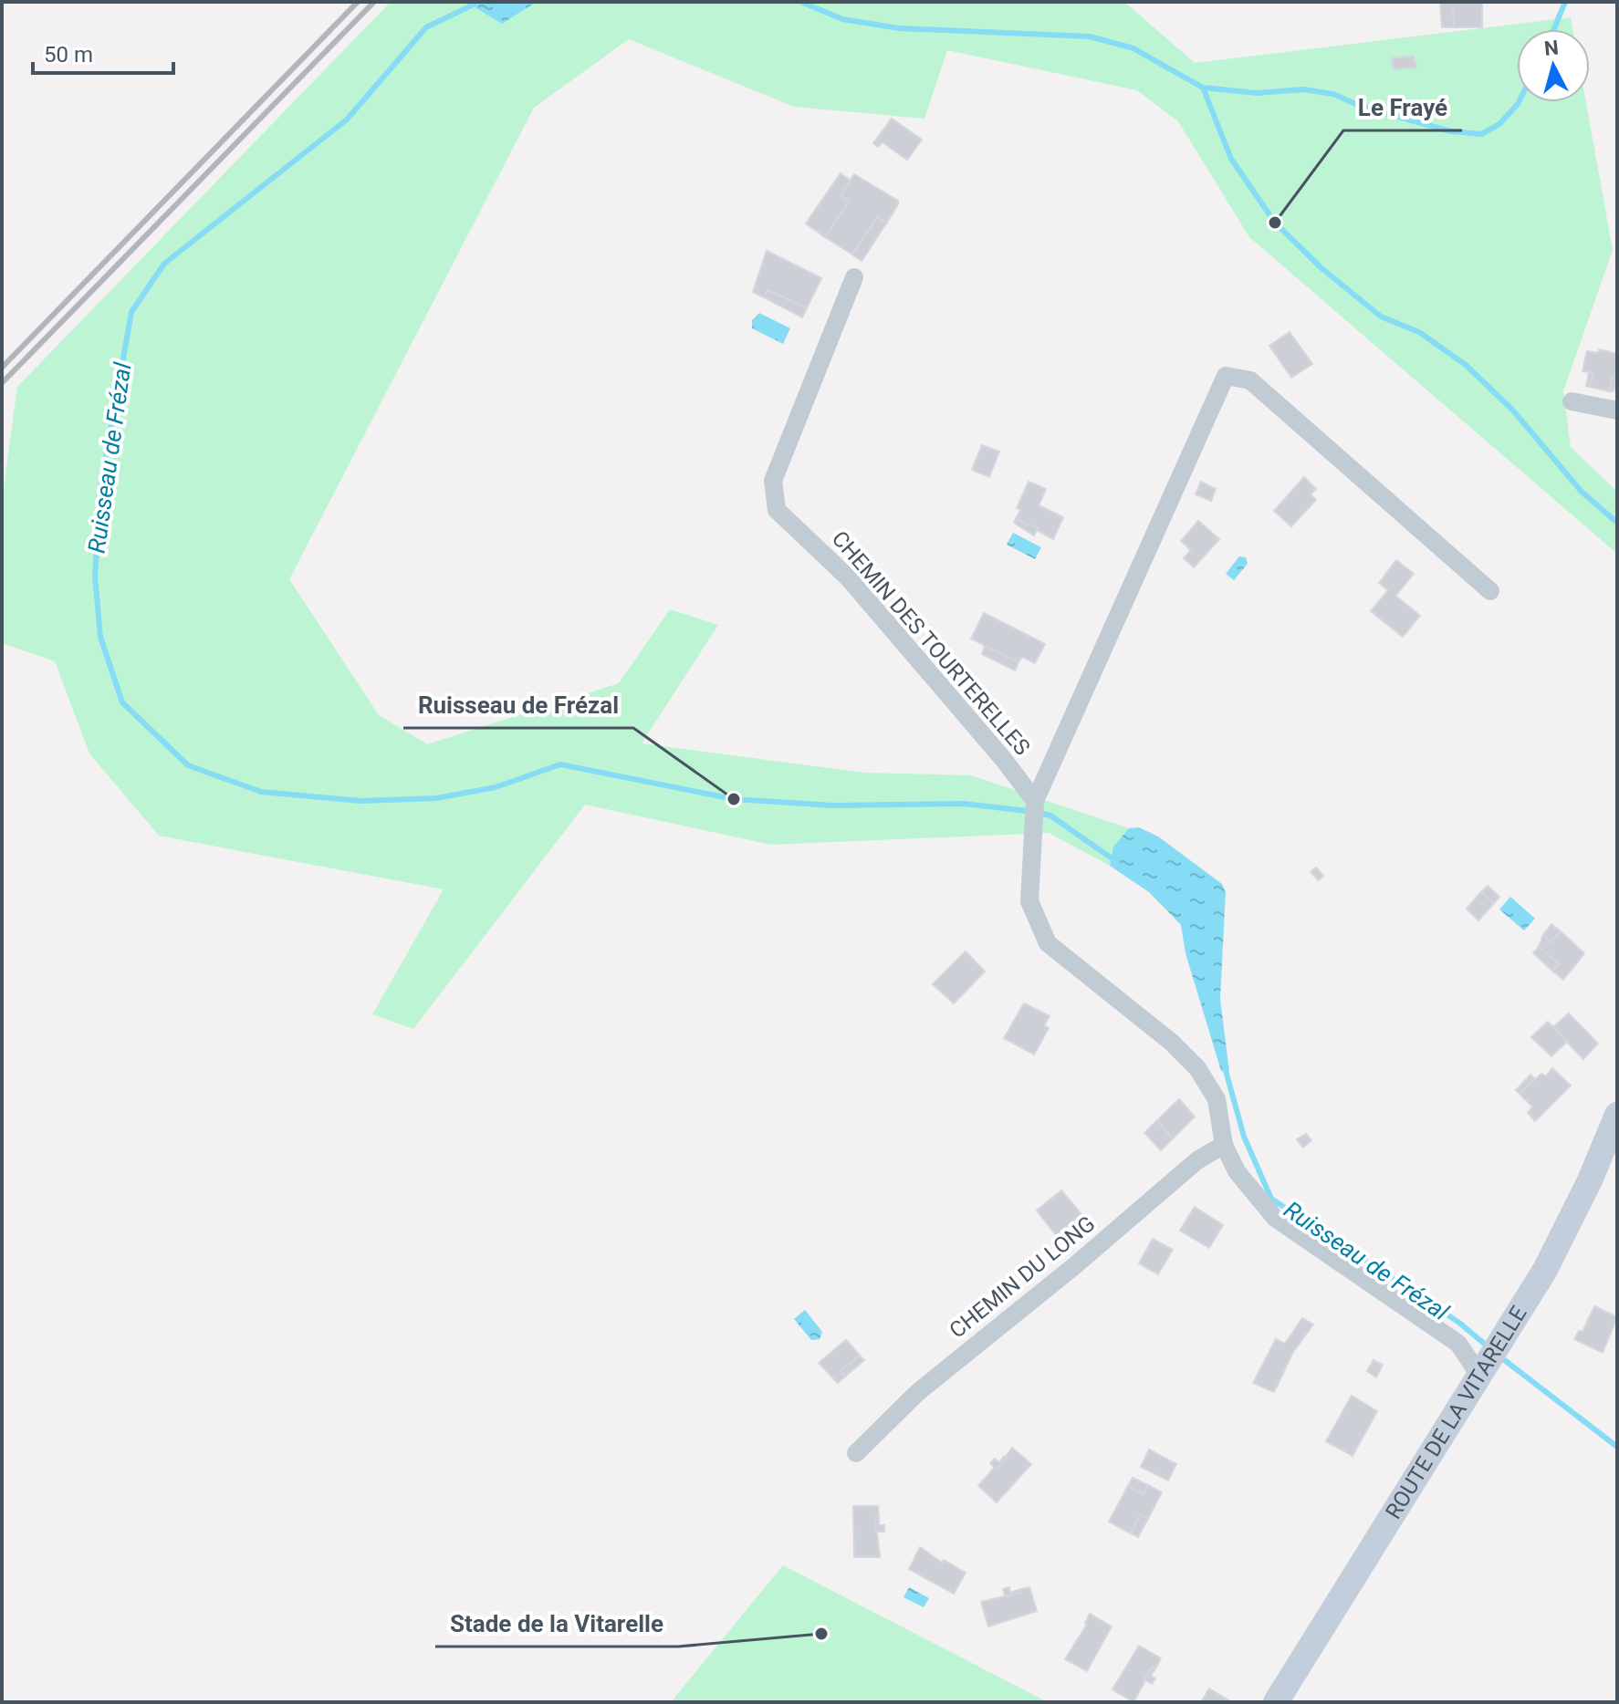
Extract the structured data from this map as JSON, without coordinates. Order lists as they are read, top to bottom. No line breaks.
{"streets":{"street":["CHEMIN DES TOURTERELLES","CHEMIN DU LONG","ROUTE DE LA VITARELLE"]},"water":["Ruisseau de Frézal"],"places":["Le Frayé","Ruisseau de Frézal","Stade de la Vitarelle"],"scale_bar":"50 m","north":"top"}
